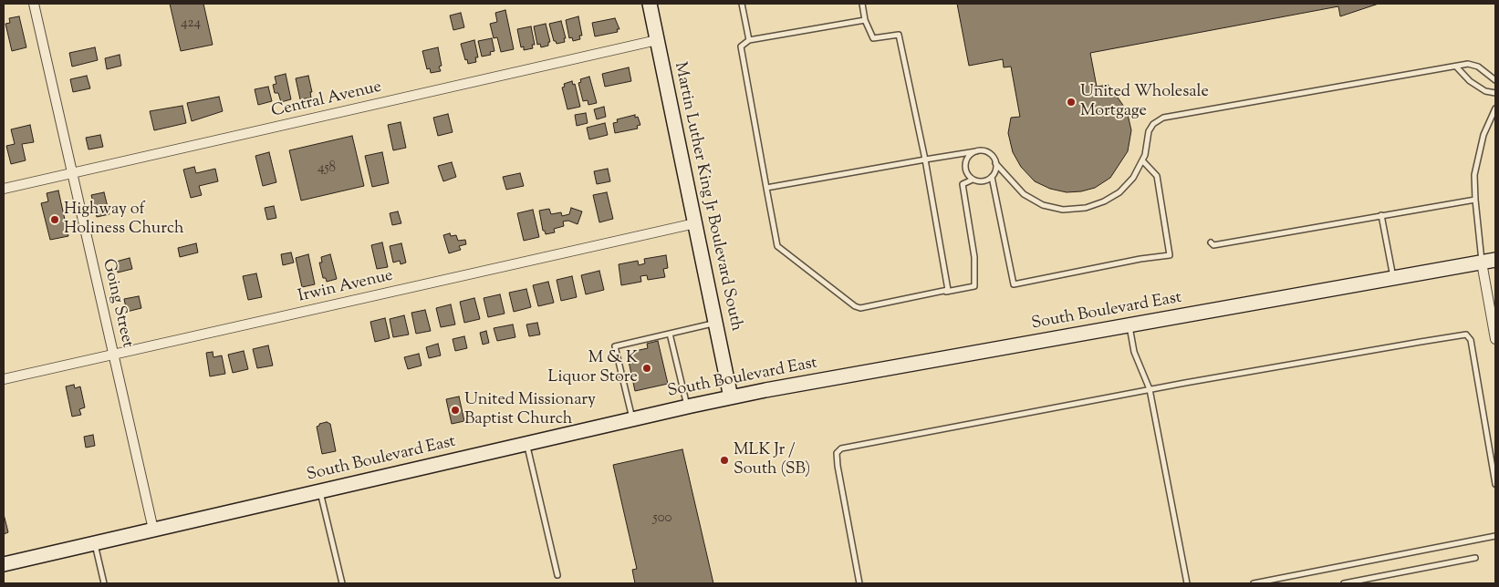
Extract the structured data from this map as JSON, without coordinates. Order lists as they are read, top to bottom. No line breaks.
{"streets":{"street":["Central Avenue","Martin Luther King Jr Boulevard South","Irwin Avenue","Going Street","South Boulevard East"]},"crossings":[["Central Avenue","Martin Luther King Jr Boulevard South"],["Central Avenue","Going Street"],["Martin Luther King Jr Boulevard South","Irwin Avenue"],["Martin Luther King Jr Boulevard South","South Boulevard East"],["Irwin Avenue","Going Street"],["Going Street","South Boulevard East"]],"places":["United Wholesale Mortgage","Highway of Holiness Church","M & K Liquor Store","United Missionary Baptist Church","MLK Jr / South (SB)"],"house_numbers":["424","458","500"]}
